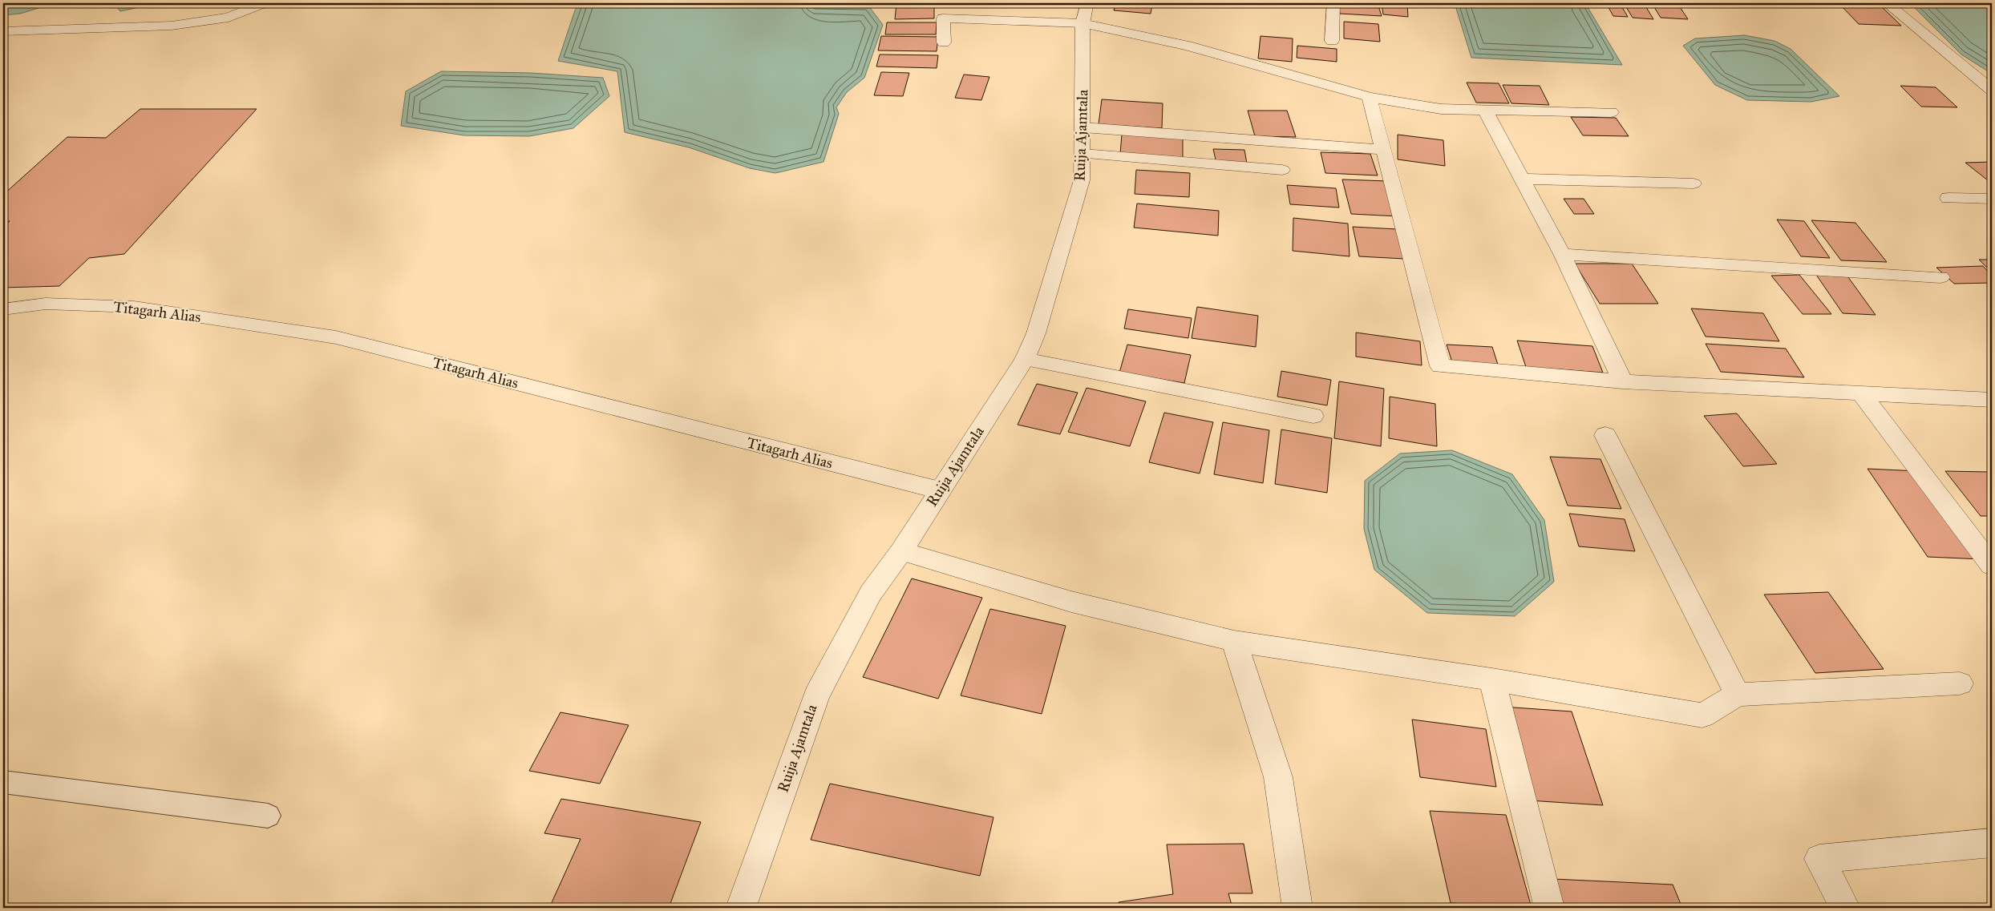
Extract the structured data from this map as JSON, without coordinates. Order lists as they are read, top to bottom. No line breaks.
{"streets":{"street":["Ruija Ajamtala","Titagarh Alias"]},"crossings":[["Ruija Ajamtala","Titagarh Alias"]]}
